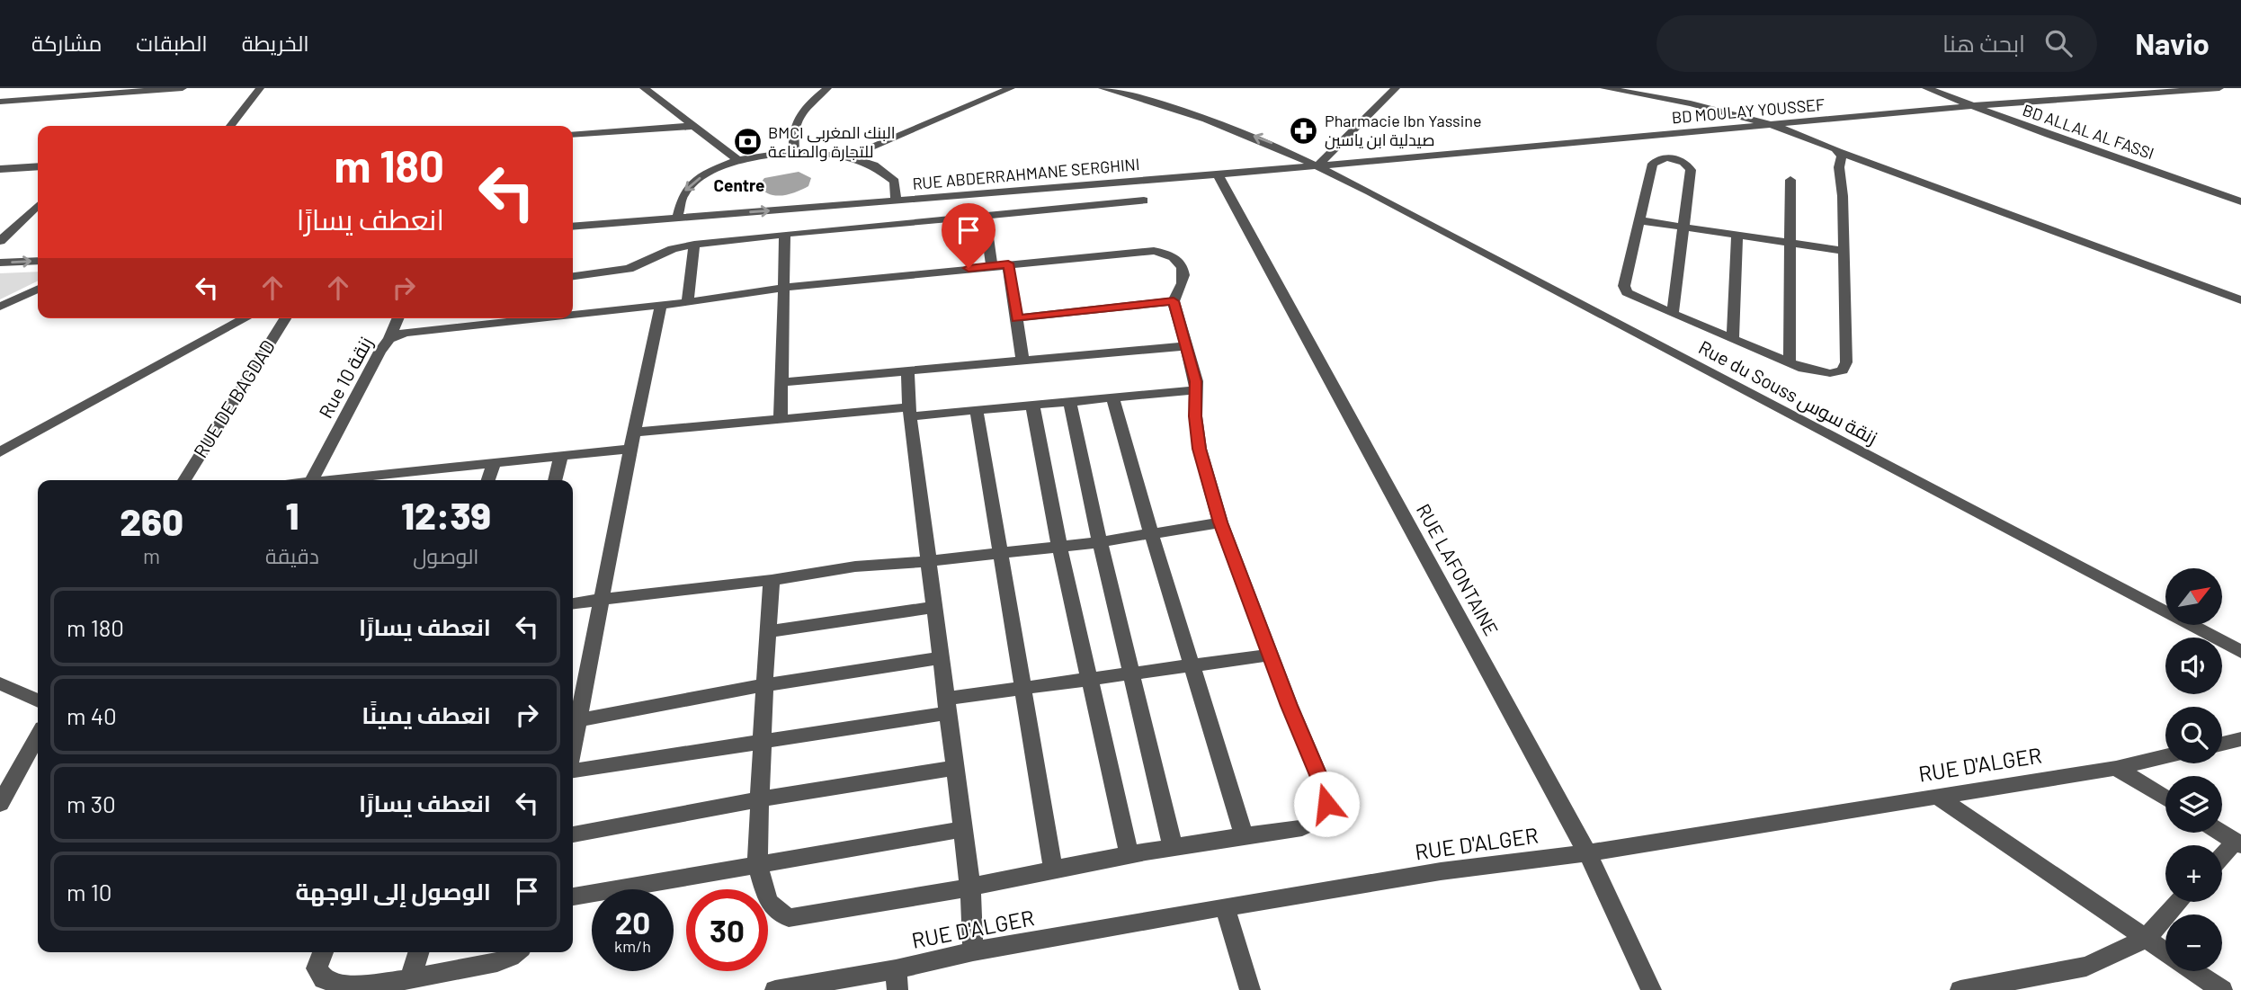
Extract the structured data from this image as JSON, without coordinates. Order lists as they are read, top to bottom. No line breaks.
{"streets":{"street":["BD MOULAY YOUSSEF","BD ALLAL AL FASSI","RUE ABDERRAHMANE SERGHINI","Rue 10 زنقة","Rue du Souss زنقة سوس","RUE DE BAGDAD","RUE LAFONTAINE","RUE D'ALGER"]},"crossings":[["BD MOULAY YOUSSEF","BD ALLAL AL FASSI"],["BD MOULAY YOUSSEF","RUE ABDERRAHMANE SERGHINI"],["BD MOULAY YOUSSEF","Rue du Souss زنقة سوس"],["RUE ABDERRAHMANE SERGHINI","Rue du Souss زنقة سوس"],["RUE ABDERRAHMANE SERGHINI","RUE LAFONTAINE"],["RUE LAFONTAINE","RUE D'ALGER"]],"districts":["Centre"],"places":{"pharmacy":["Pharmacie Ibn Yassine صيدلية ابن ياسين"],"bank":["BMCI البنك المغربي للتجارة والصناعة"]},"north":"top right","page":{"header":"Navio","search":"ابحث هنا","nav":["الخريطة","الطبقات","مشاركة"],"turn":["180 m","انعطف يسارًا"],"eta":["12:39","الوصول","1","دقيقة","260","m"],"map_buttons":["+","−"],"list":[{"name":"انعطف يسارًا","value":"180 m"},{"name":"انعطف يمينًا","value":"40 m"},{"name":"انعطف يسارًا","value":"30 m"},{"name":"الوصول إلى الوجهة","value":"10 m"}],"speed":"20 km/h","limit":"30"}}
